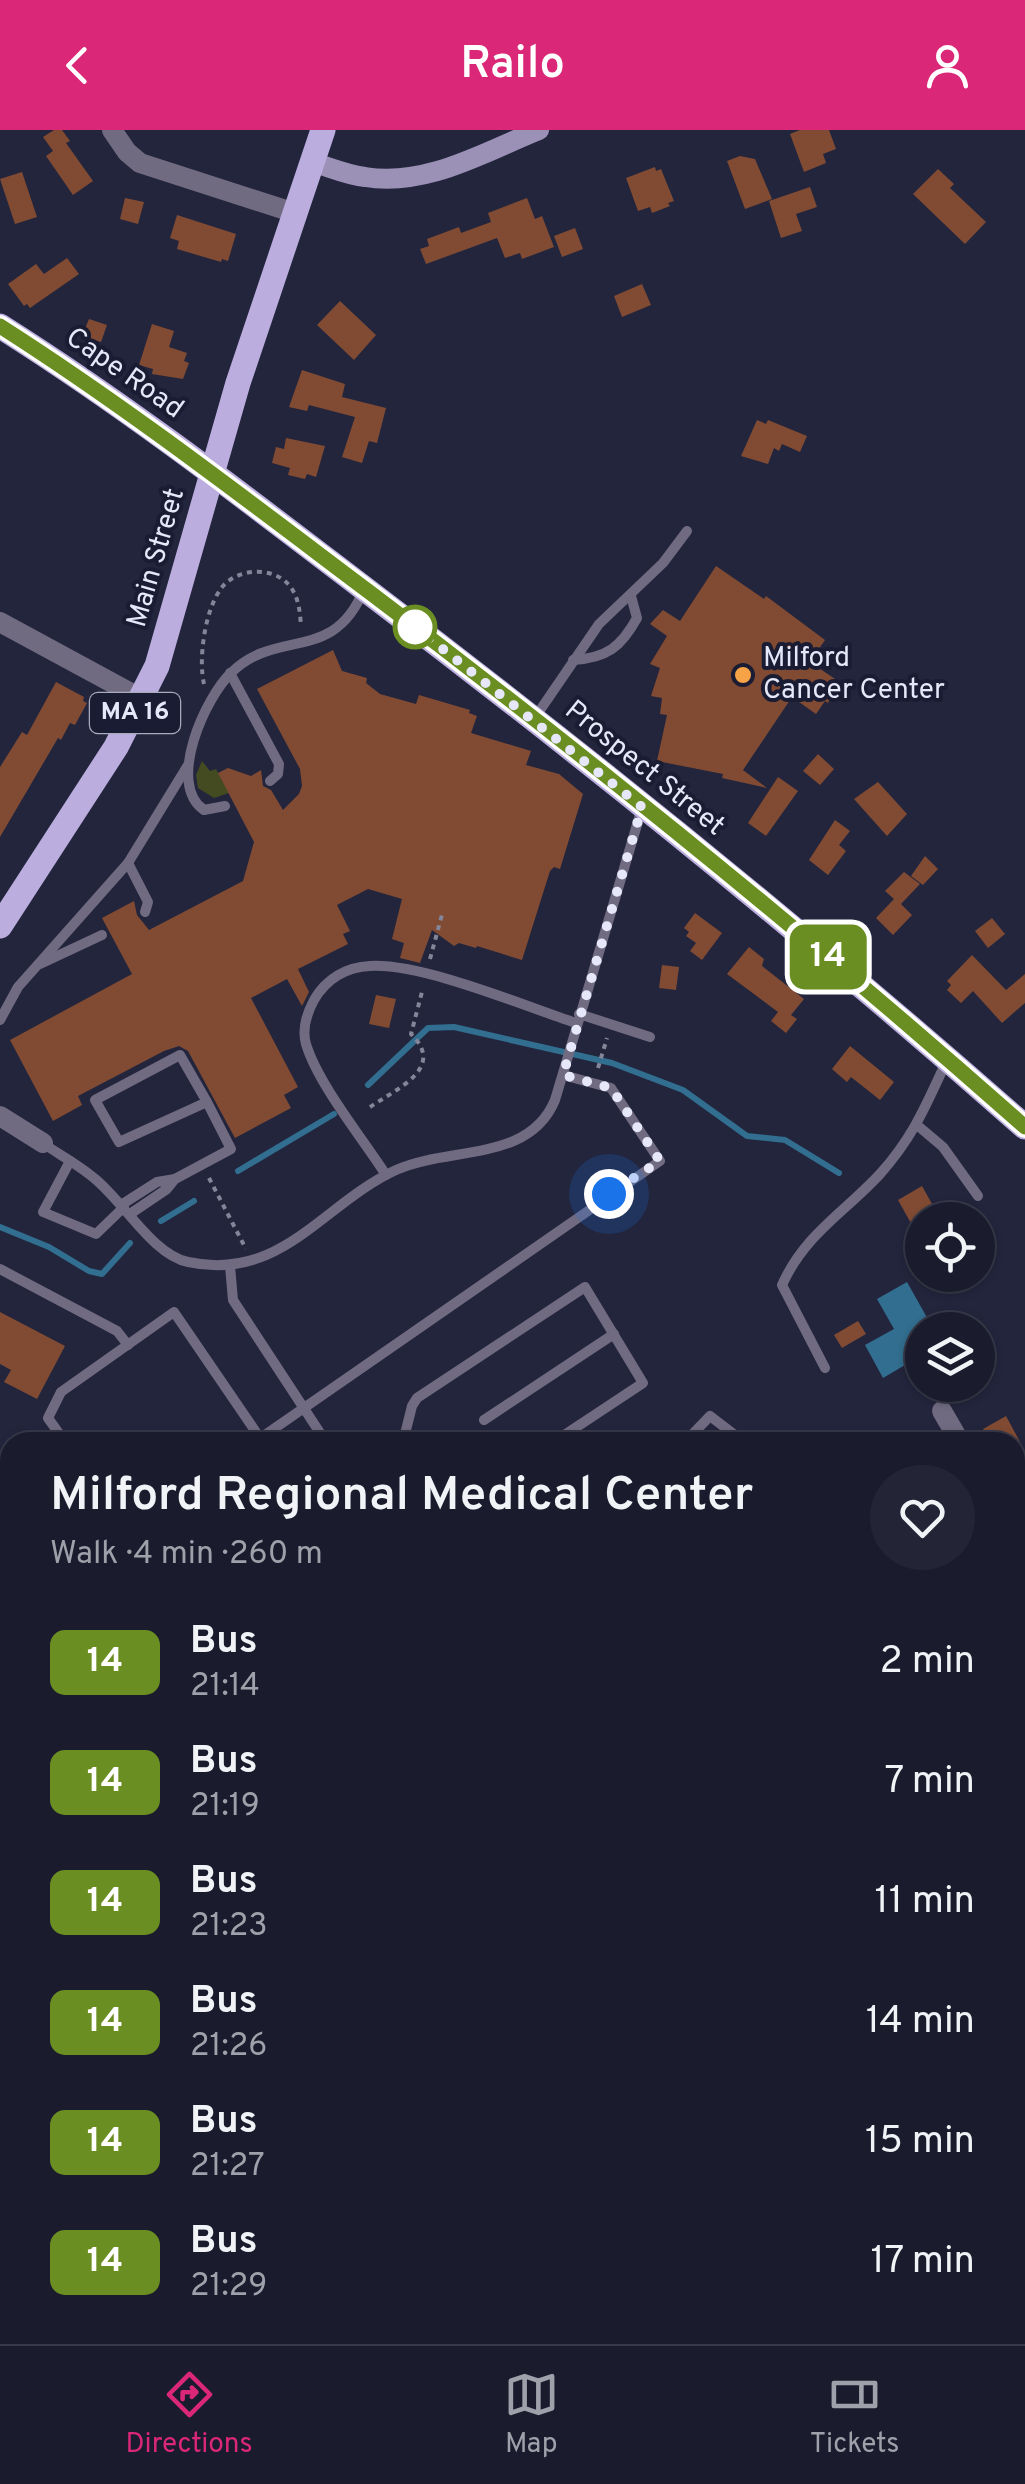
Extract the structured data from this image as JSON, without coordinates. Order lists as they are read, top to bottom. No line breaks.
{"streets":{"main road":["Cape Road","Main Street","MA 16","Prospect Street"]},"crossings":[["Cape Road","Main Street"],["Cape Road","Prospect Street"],["Main Street","MA 16"],["Main Street","Prospect Street"]],"places":["Milford Cancer Center"],"lines":["bus line 14"],"page":{"header":"Railo","on_map":"14","heading":["Milford Regional Medical Center","Walk · 4 min · 260 m"],"list":[{"mark":"14","name":"Bus","note":"21:14","value":"2 min"},{"mark":"14","name":"Bus","note":"21:19","value":"7 min"},{"mark":"14","name":"Bus","note":"21:23","value":"11 min"},{"mark":"14","name":"Bus","note":"21:26","value":"14 min"},{"mark":"14","name":"Bus","note":"21:27","value":"15 min"},{"mark":"14","name":"Bus","note":"21:29","value":"17 min"}],"tabs":["Directions","Map","Tickets"]}}
